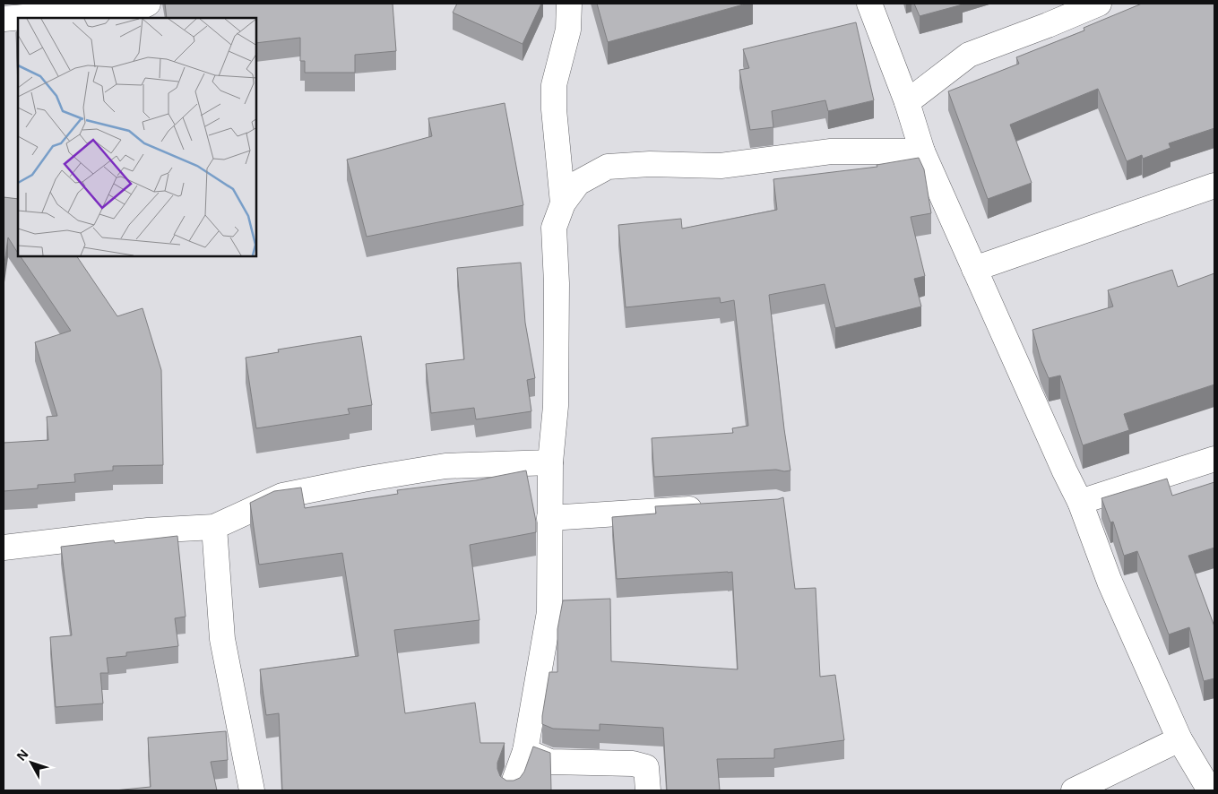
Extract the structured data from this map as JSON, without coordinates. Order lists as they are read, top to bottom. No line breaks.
{"north":"top left"}
